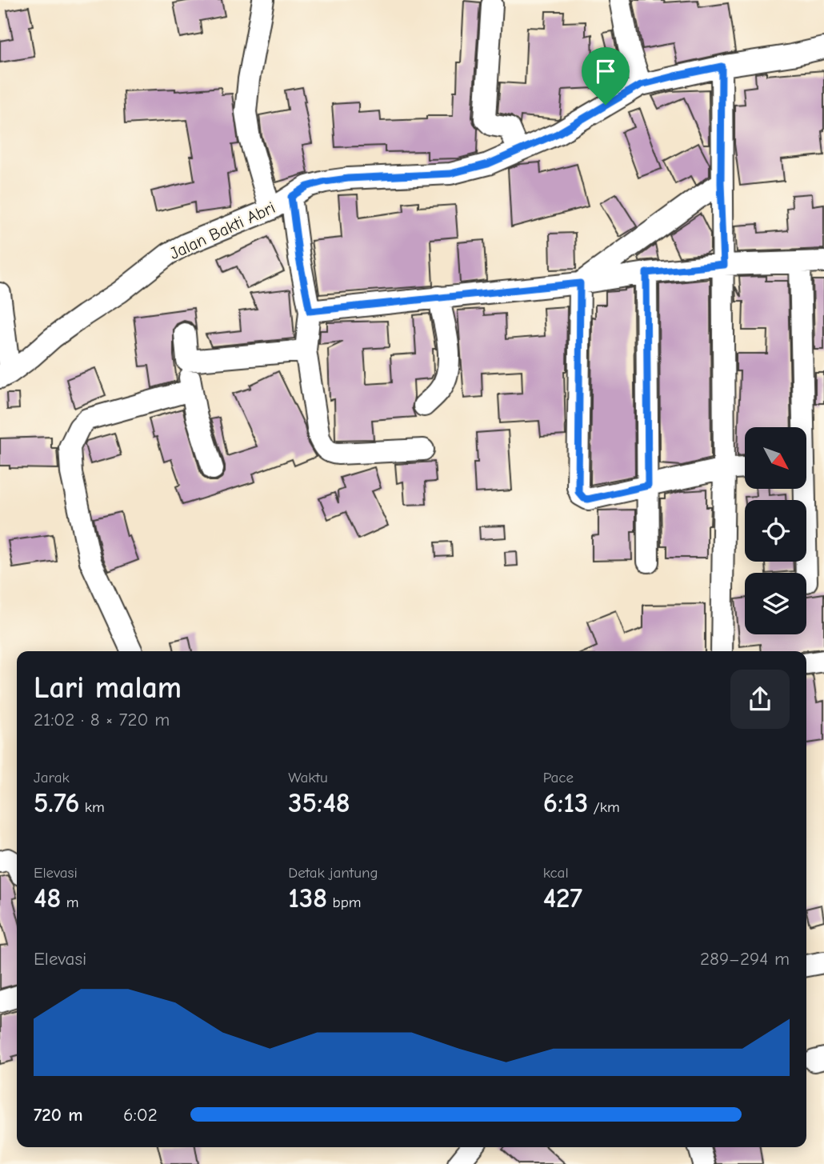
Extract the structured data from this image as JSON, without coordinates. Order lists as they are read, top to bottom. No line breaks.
{"streets":{"street":["Jalan Bakti Abri"]},"north":"bottom right","page":{"heading":["Lari malam","21:02 · 8 × 720 m"],"stats":[["Jarak","5.76 km"],["Waktu","35:48"],["Pace","6:13 /km"],["Elevasi","48 m"],["Detak jantung","138 bpm"],["kcal","427"]],"chart":["Elevasi","289–294 m"],"list":[{"name":"720 m","note":"6:02"}]}}
